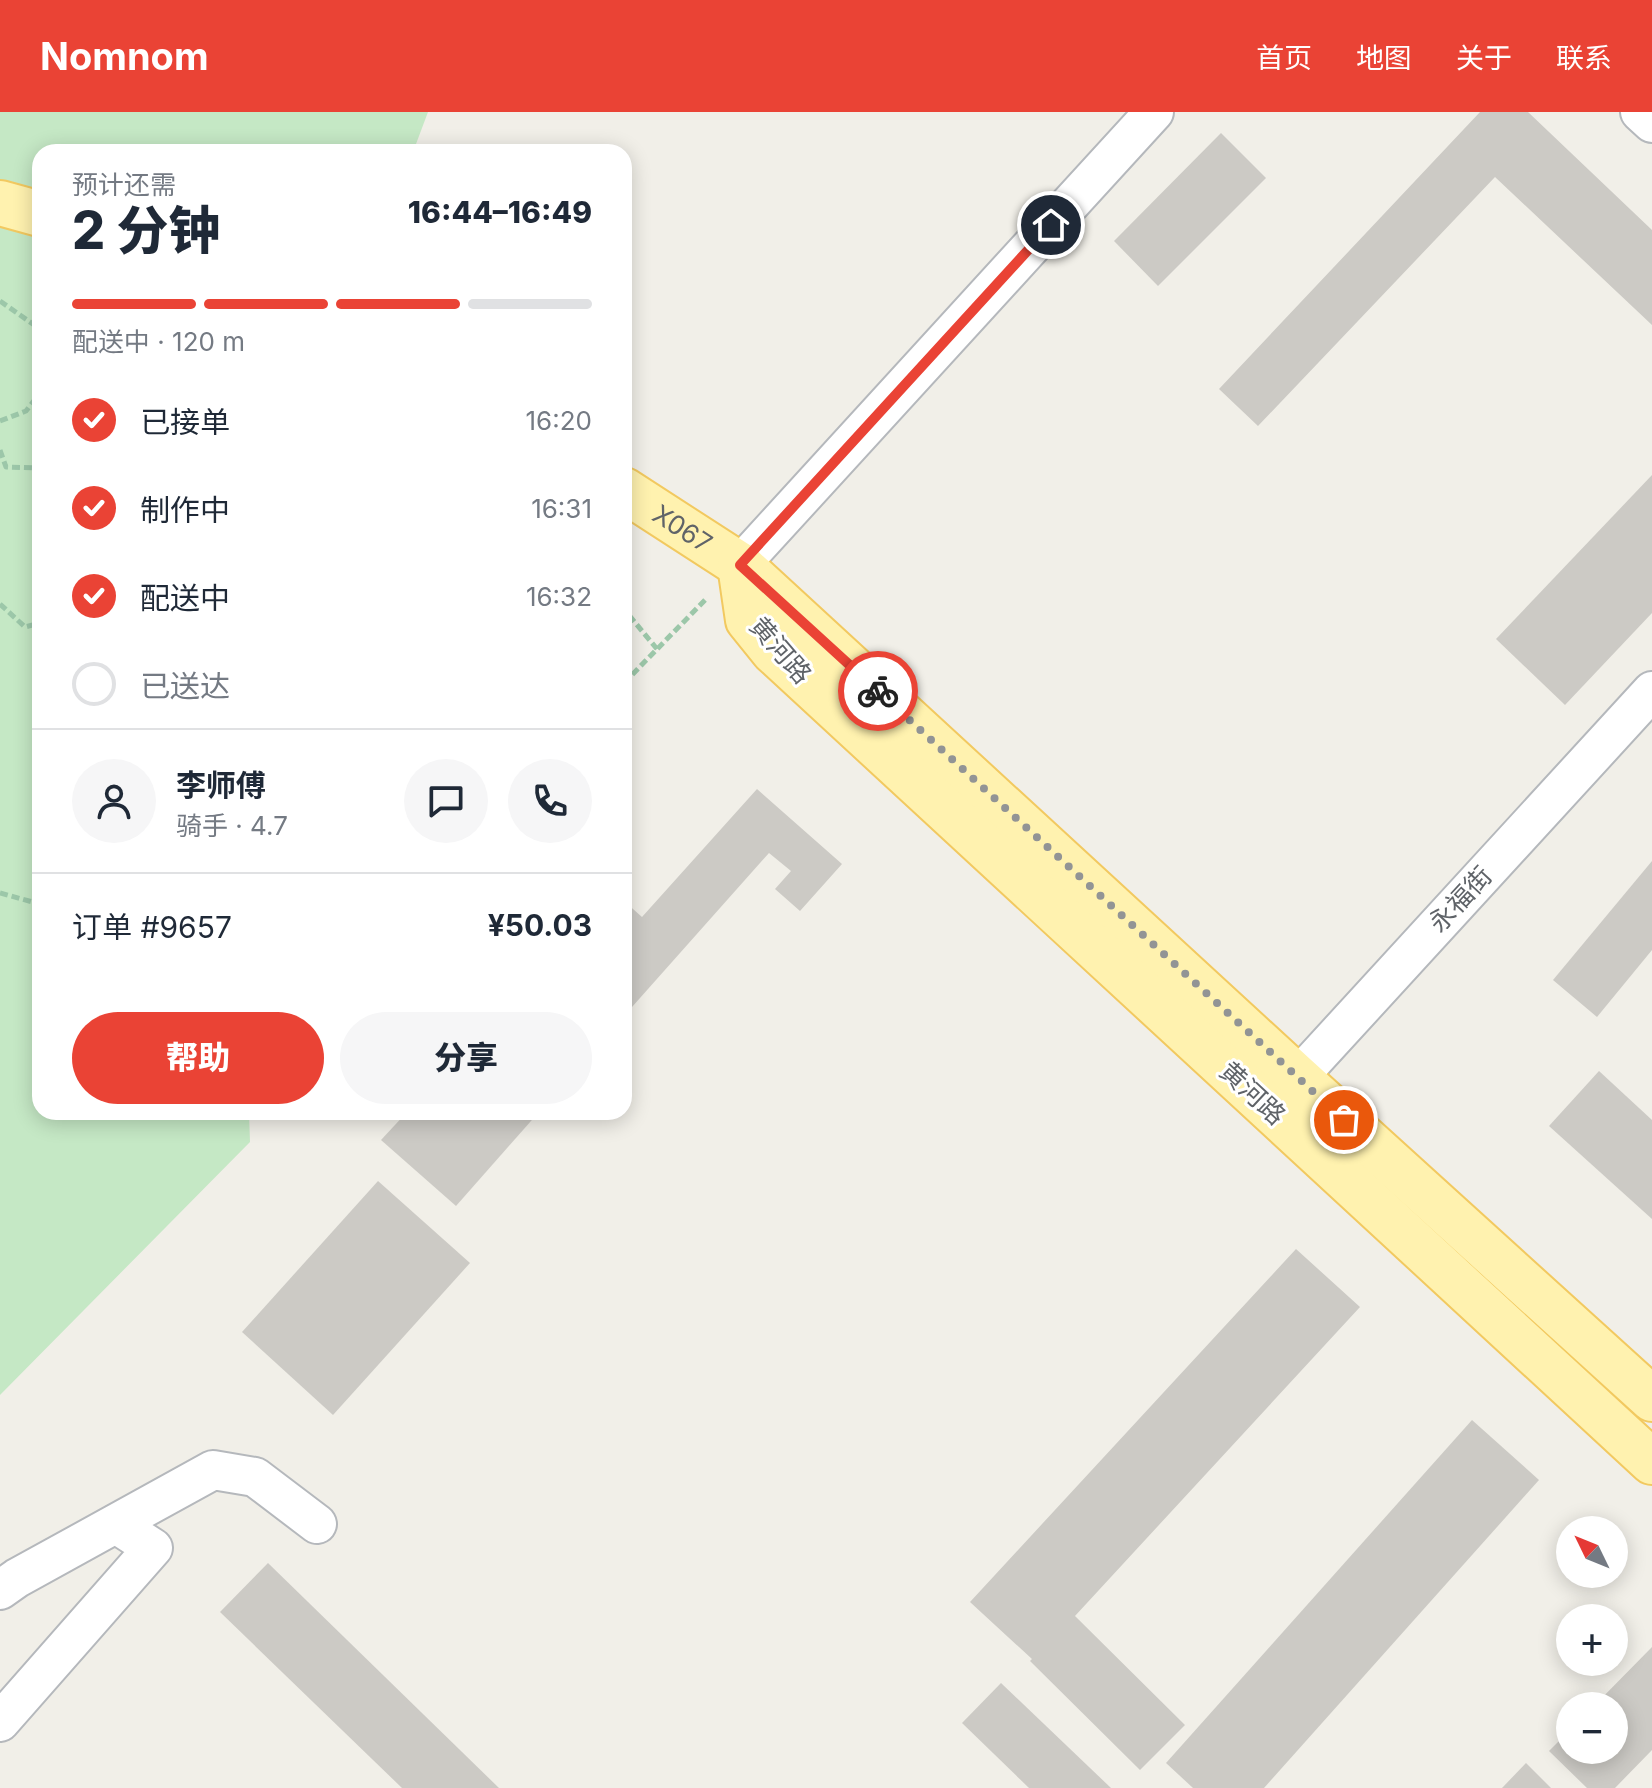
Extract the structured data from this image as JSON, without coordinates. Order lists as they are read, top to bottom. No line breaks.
{"streets":{"main road":["X067","黄河路"],"street":["永福街"]},"crossings":[["X067","黄河路"],["黄河路","永福街"]],"north":"top left","page":{"header":"Nomnom","nav":["首页","地图","关于","联系"],"heading":["2 分钟","预计还需","16:44–16:49"],"panel":["李师傅","骑手 · 4.7","订单 #9657","¥50.03"],"bar":"配送中 · 120 m","list":[["已接单","16:20"],["制作中","16:31"],["配送中","16:32"],"已送达"],"buttons":["帮助","分享"],"map_buttons":["+","−"]}}
